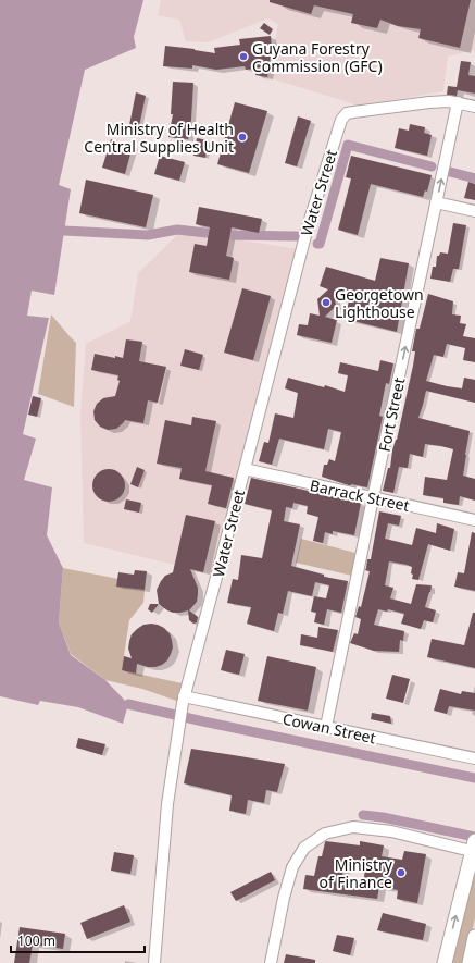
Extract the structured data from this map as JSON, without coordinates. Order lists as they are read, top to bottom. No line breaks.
{"streets":{"street":["Water Street","Fort Street","Barrack Street","Cowan Street"]},"crossings":[["Water Street","Fort Street"],["Water Street","Barrack Street"],["Water Street","Cowan Street"],["Fort Street","Barrack Street"],["Fort Street","Cowan Street"]],"one_way":["Fort Street"],"places":["Guyana Forestry Commission (GFC)","Ministry of Health Central Supplies Unit","Georgetown Lighthouse","Ministry of Finance"],"scale_bar":"100 m"}
